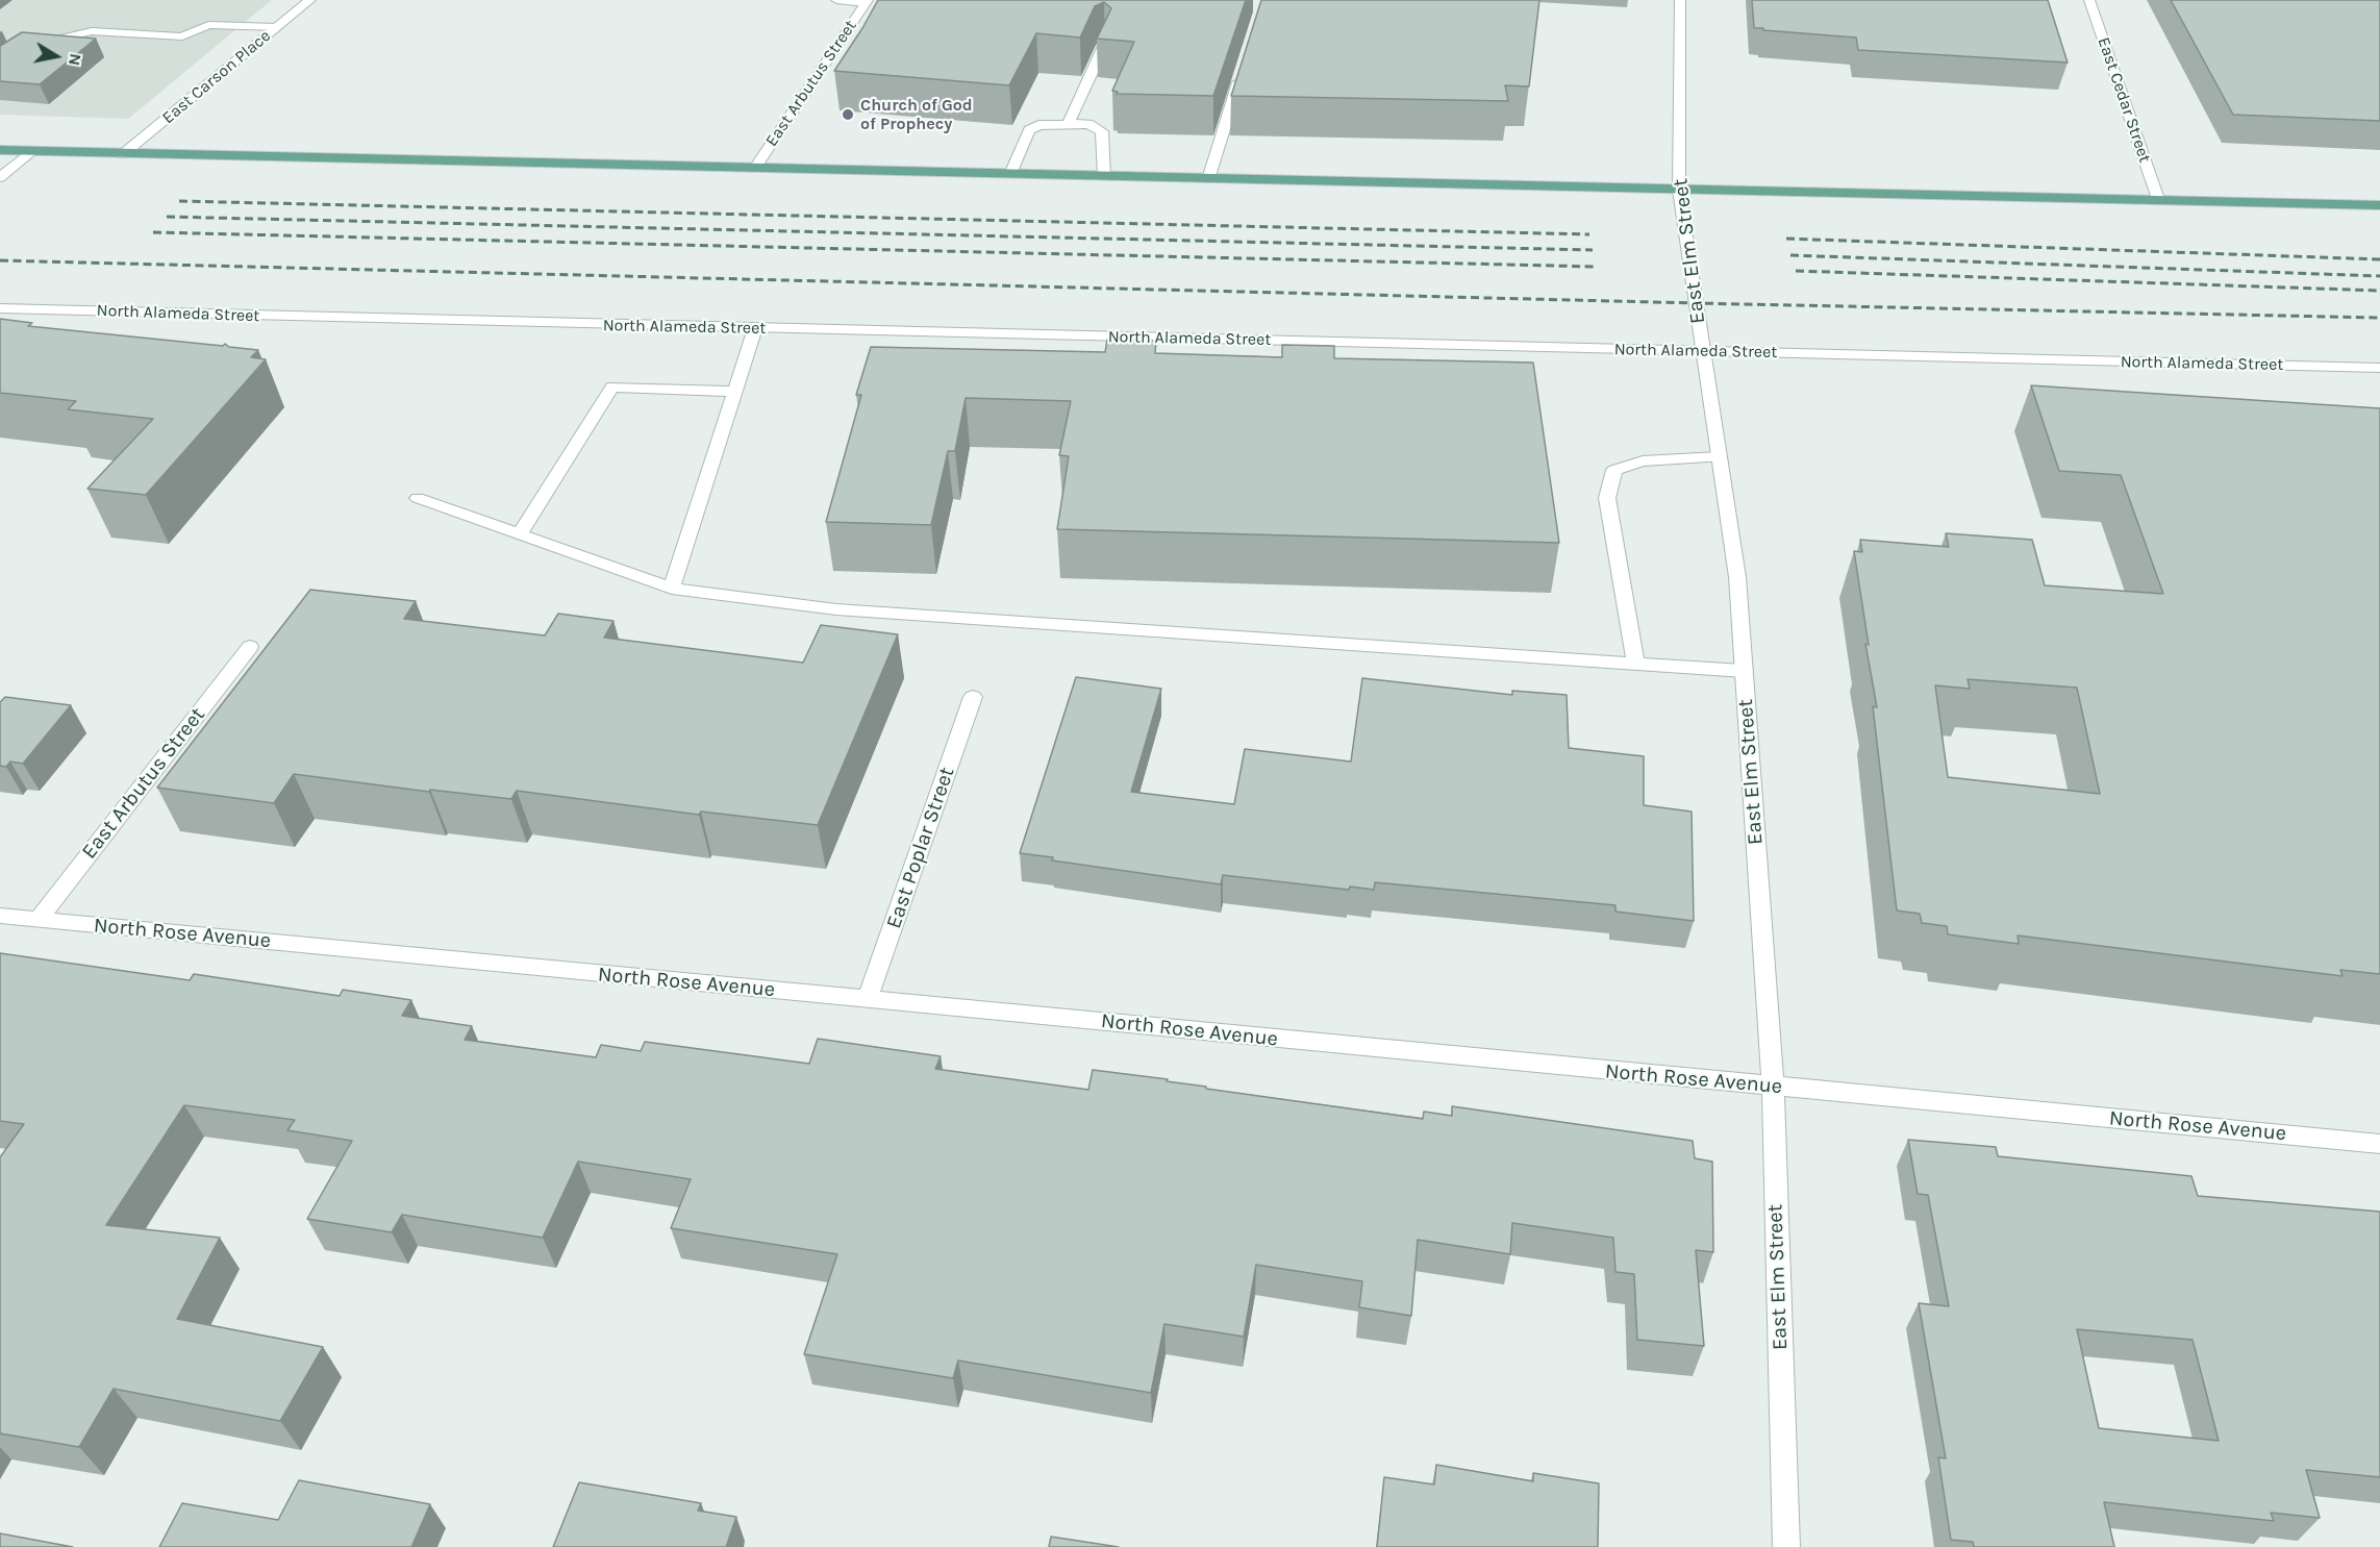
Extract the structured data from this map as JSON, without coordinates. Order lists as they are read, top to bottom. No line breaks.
{"streets":{"street":["East Carson Place","East Arbutus Street","East Cedar Street","East Elm Street","North Alameda Street","East Poplar Street","North Rose Avenue"]},"crossings":[["East Arbutus Street","North Rose Avenue"],["East Elm Street","North Alameda Street"],["East Elm Street","North Rose Avenue"],["East Poplar Street","North Rose Avenue"]],"places":["Church of God of Prophecy"],"north":"right"}
